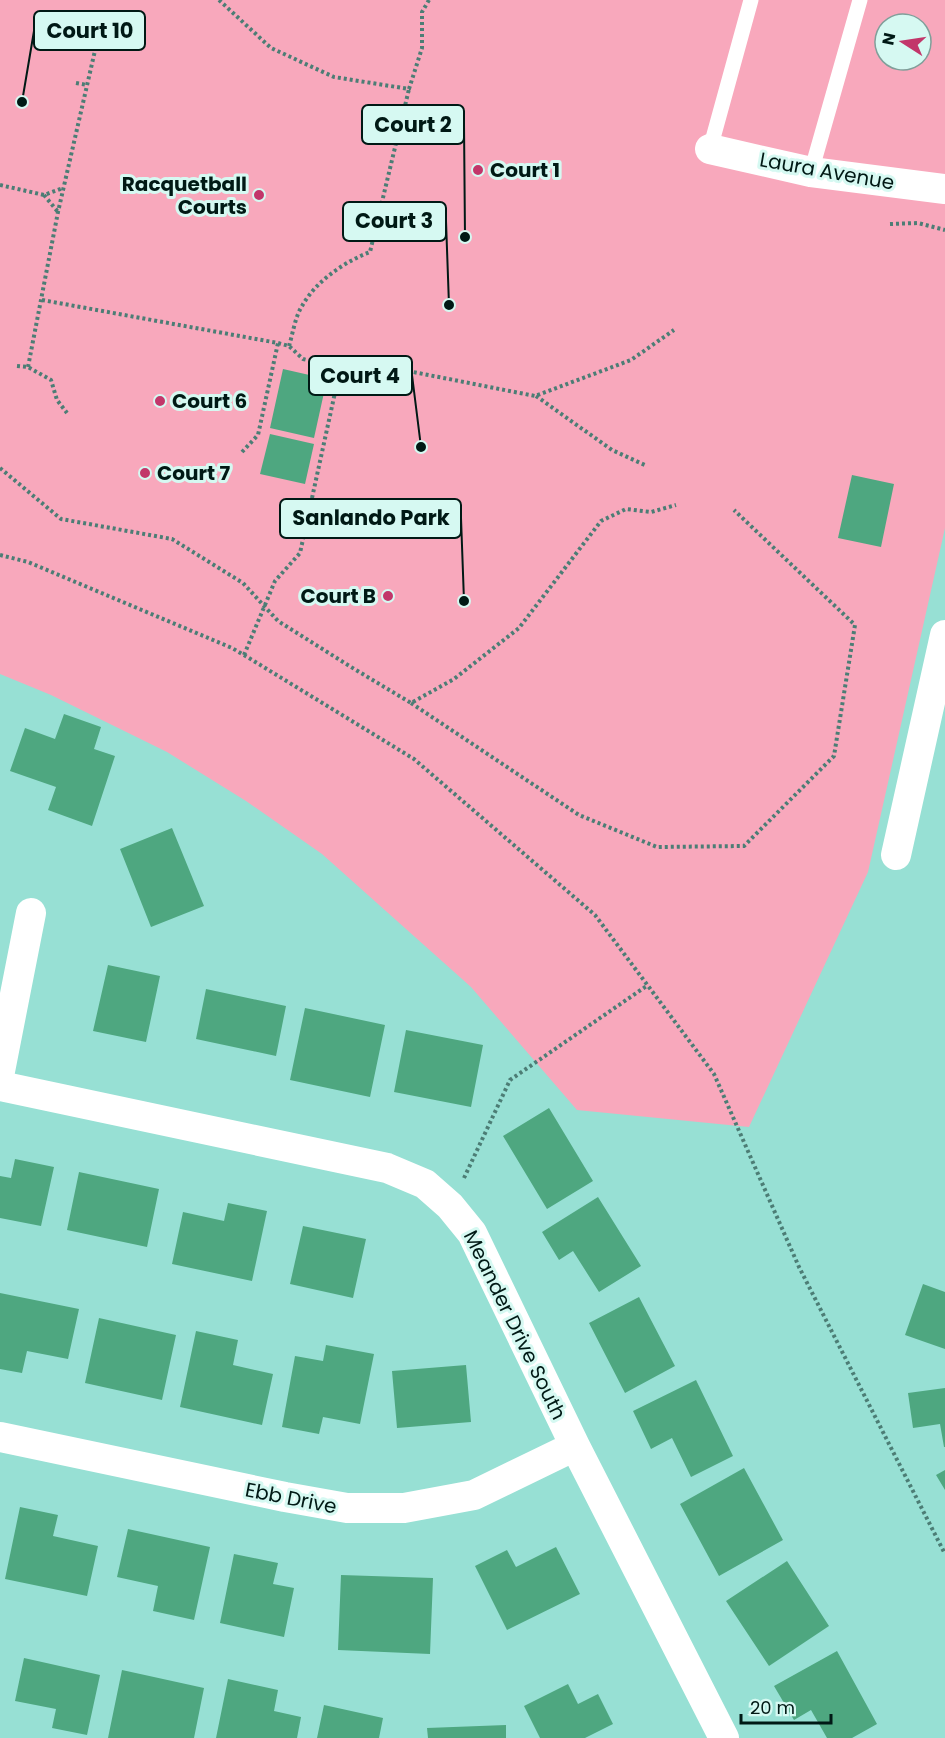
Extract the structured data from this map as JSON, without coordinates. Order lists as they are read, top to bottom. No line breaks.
{"streets":{"street":["Laura Avenue","Meander Drive South","Ebb Drive"]},"crossings":[["Meander Drive South","Ebb Drive"]],"places":["Court 10","Court 1","Racquetball Courts","Court 2","Court 3","Court 6","Court 4","Court 7","Court B","Sanlando Park"],"scale_bar":"20 m","north":"left"}
